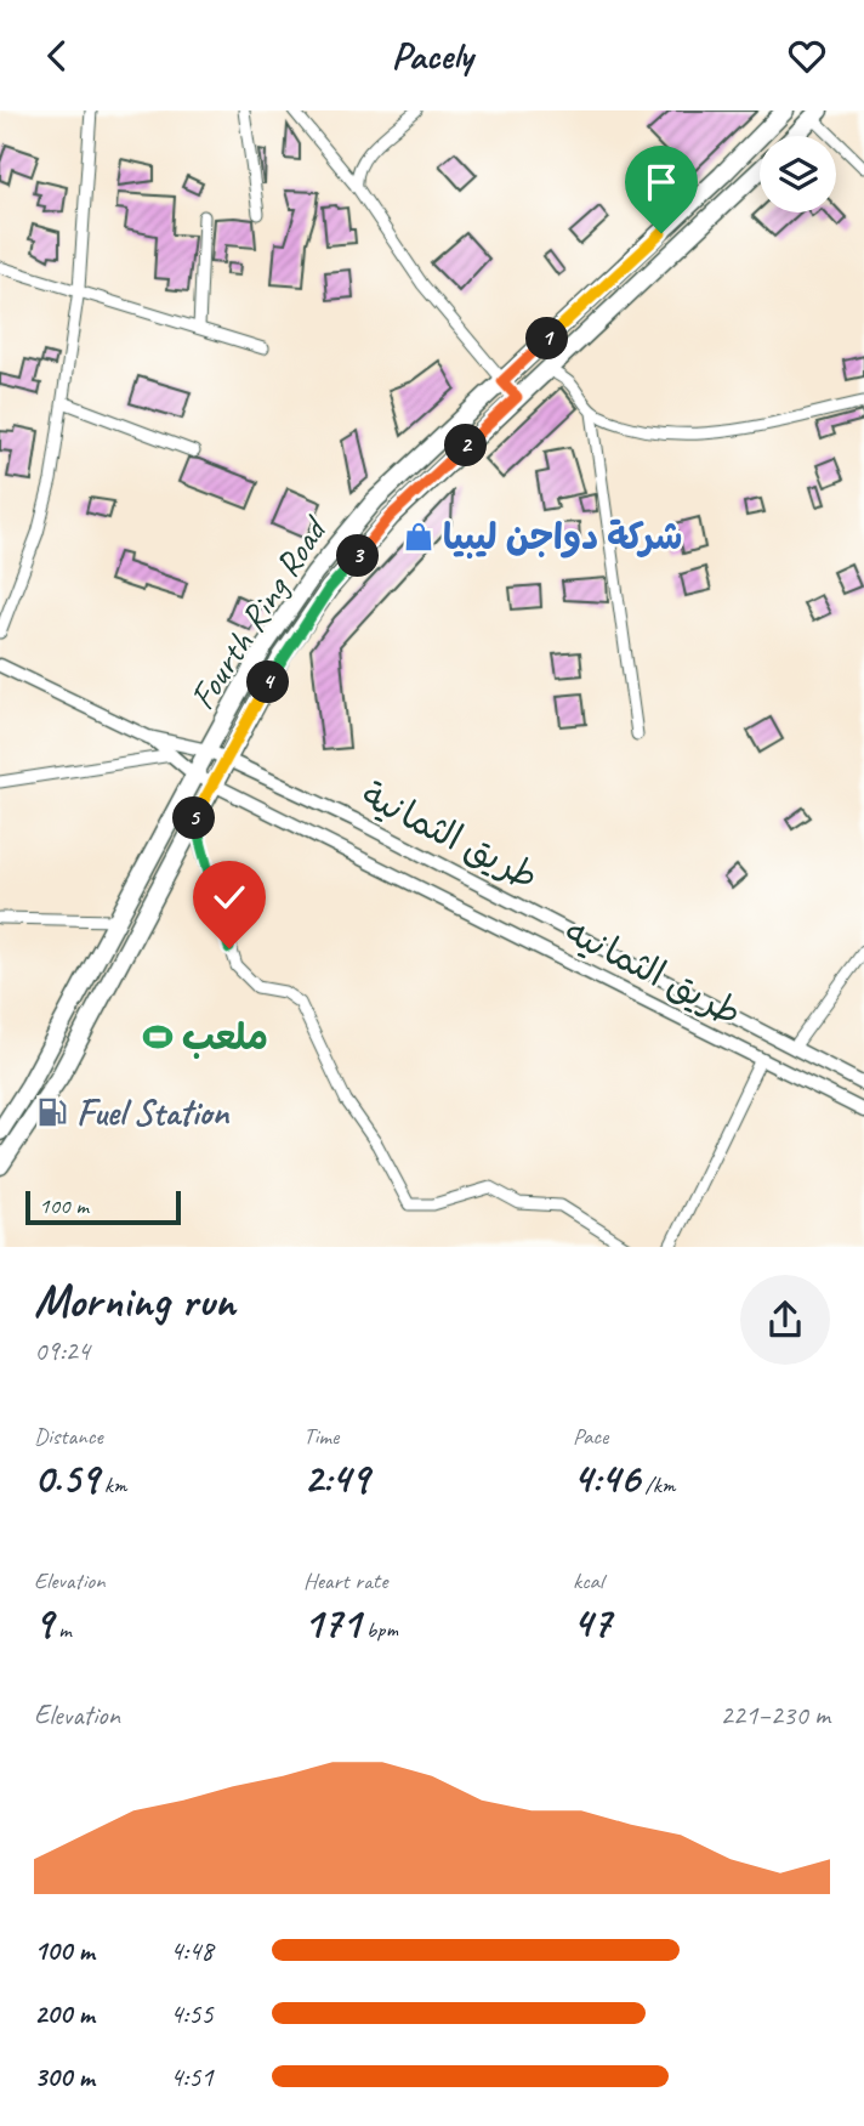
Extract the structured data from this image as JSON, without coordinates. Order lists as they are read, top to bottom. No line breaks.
{"streets":{"main road":["Fourth Ring Road"],"street":["طريق الثمانية","طريق الثمانيه"]},"crossings":[["Fourth Ring Road","طريق الثمانية"],["Fourth Ring Road","طريق الثمانيه"],["طريق الثمانية","طريق الثمانيه"]],"places":{"shop":["شركة دواجن ليبيا"],"sports":["ملعب"],"fuel station":["Fuel Station"]},"scale_bar":"100 m","page":{"header":"Pacely","pins":["1","2","3","4","5"],"scale":"100 m","heading":["Morning run","09:24"],"stats":[["Distance","0.59 km"],["Time","2:49"],["Pace","4:46 /km"],["Elevation","9 m"],["Heart rate","171 bpm"],["kcal","47"]],"chart":["Elevation","221–230 m"],"list":[{"name":"100 m","note":"4:48"},{"name":"200 m","note":"4:55"},{"name":"300 m","note":"4:51"}]}}
